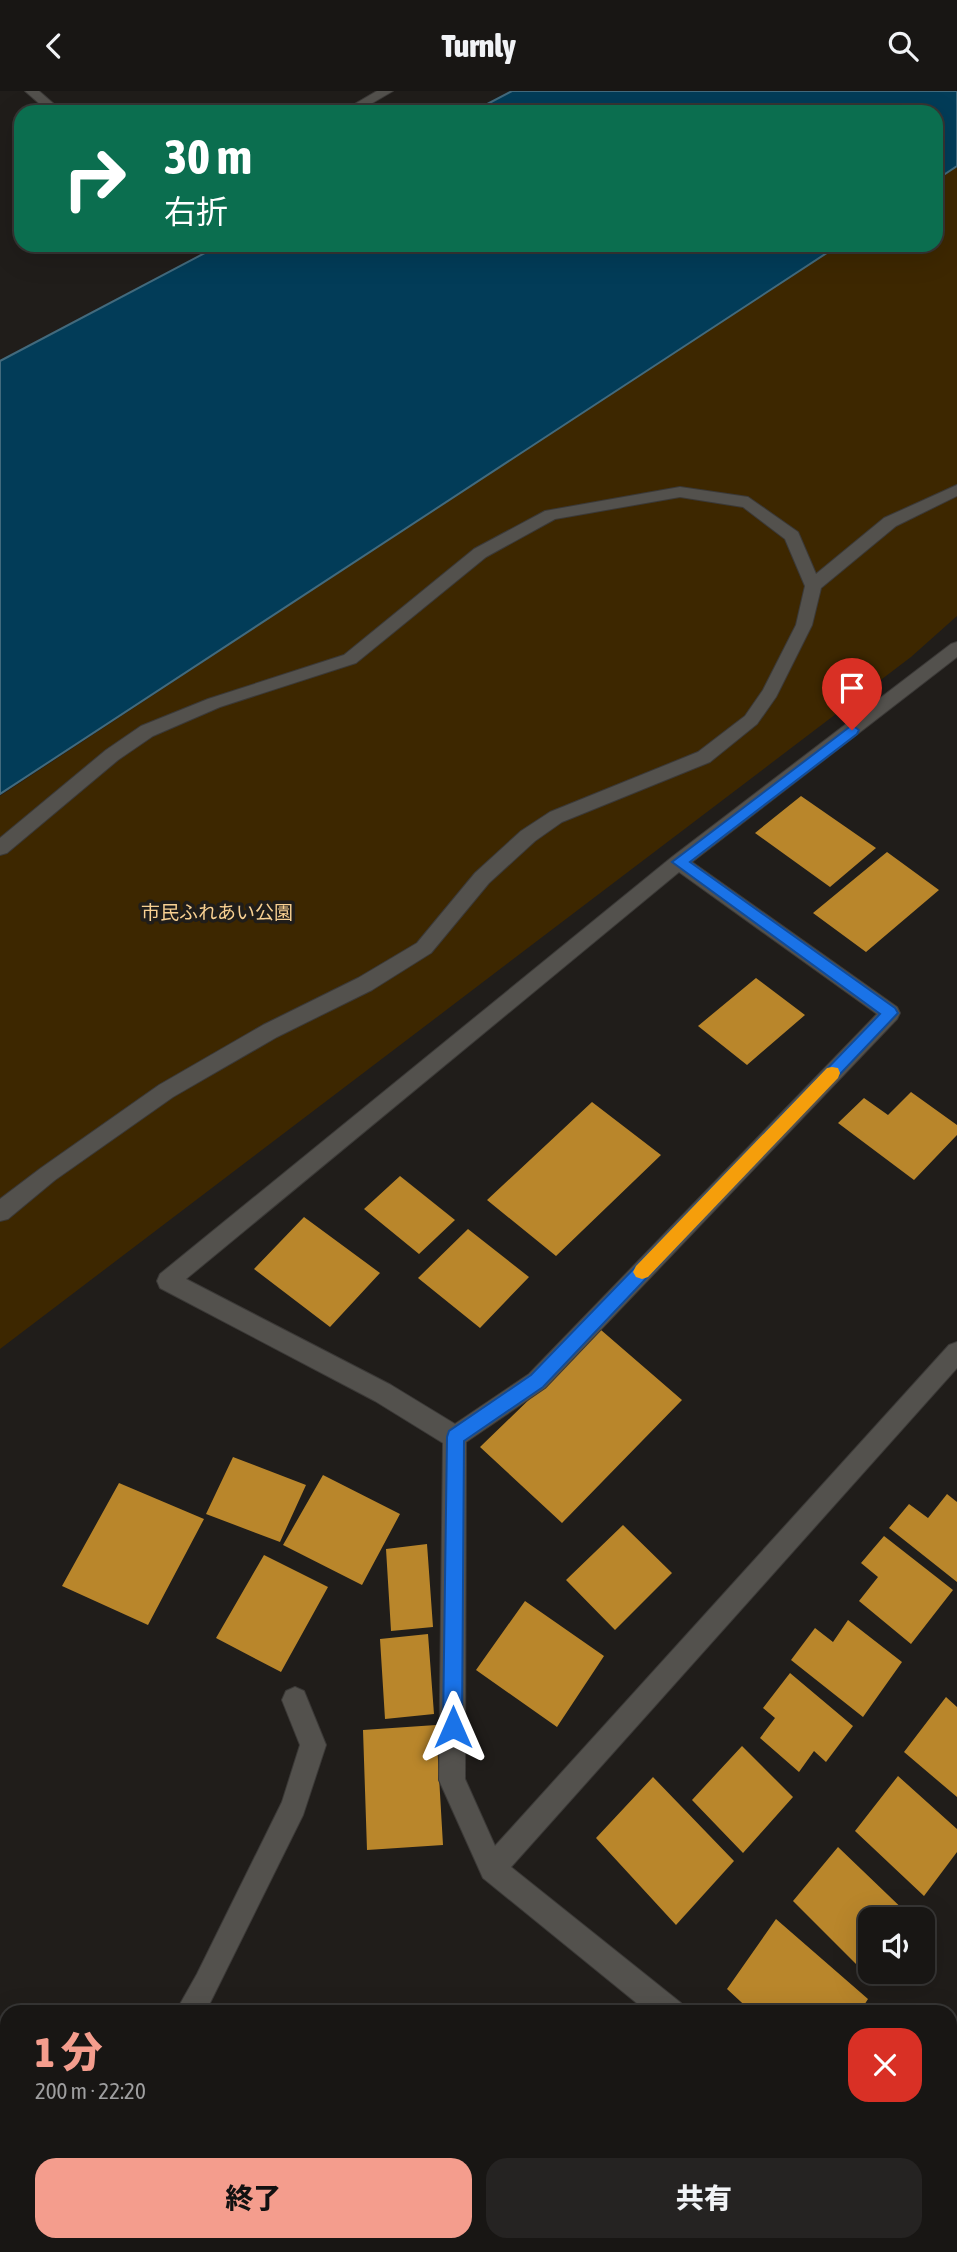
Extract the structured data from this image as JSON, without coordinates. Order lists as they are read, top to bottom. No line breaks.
{"parks":["市民ふれあい公園"],"page":{"header":"Turnly","turn":["30 m","右折"],"heading":["1 分","200 m · 22:20"],"buttons":["終了","共有"]}}
